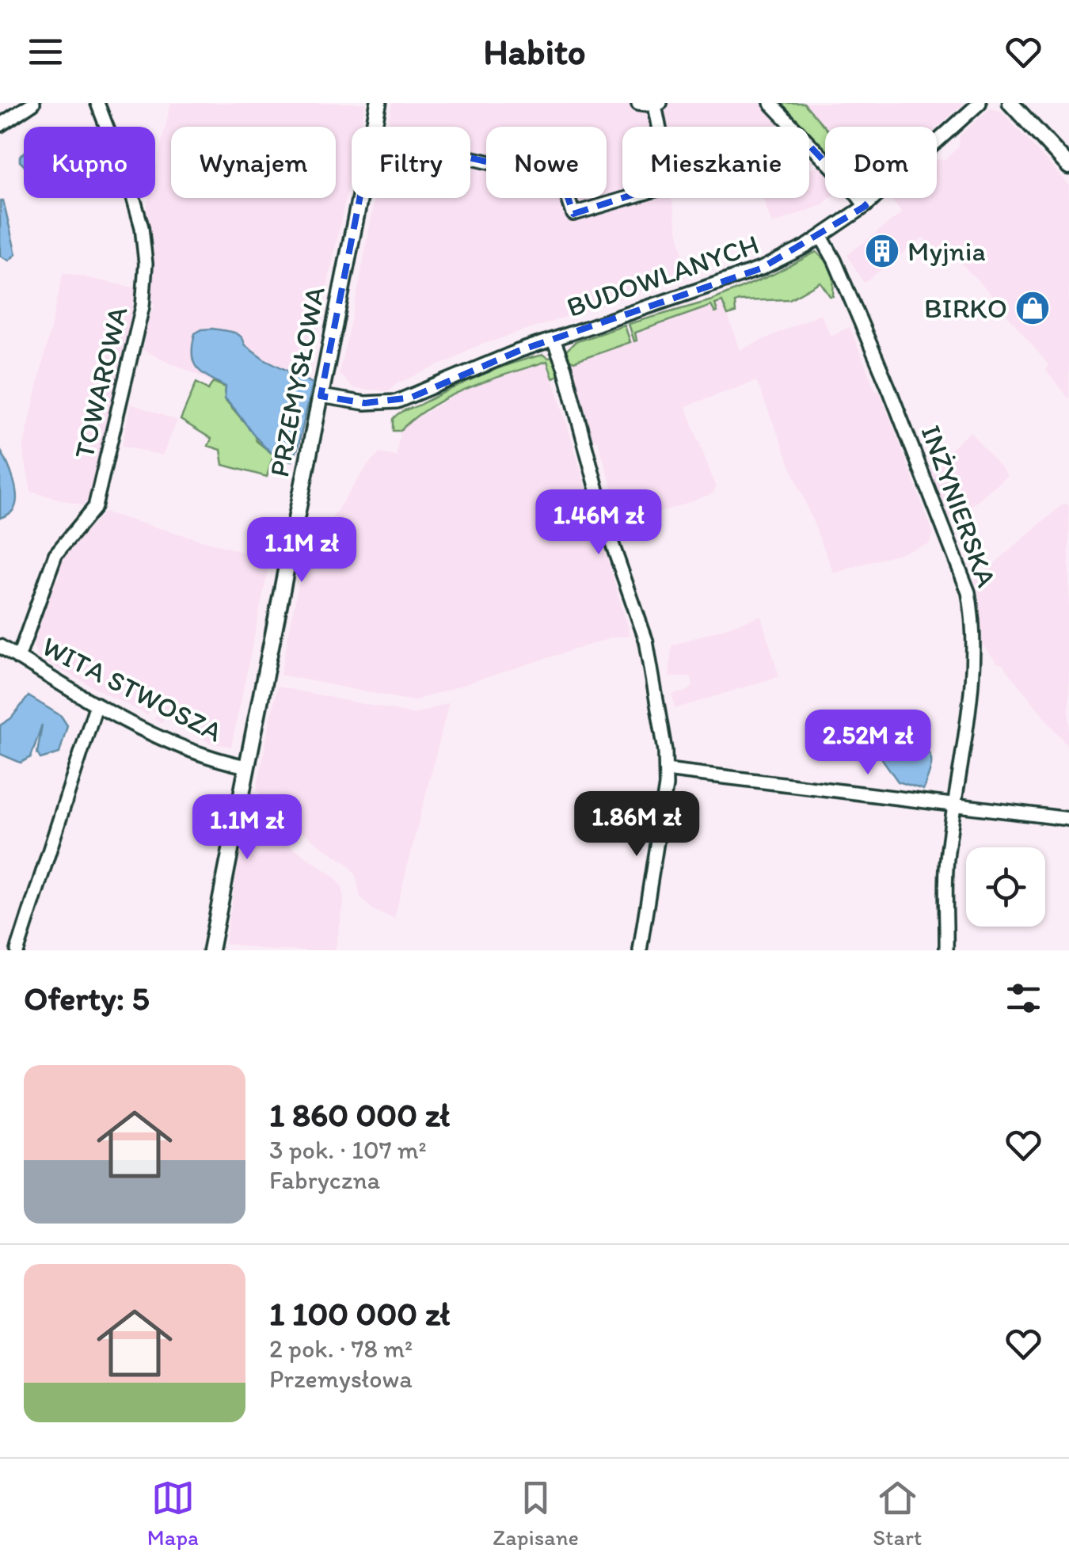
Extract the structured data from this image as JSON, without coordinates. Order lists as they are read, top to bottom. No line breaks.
{"streets":{"main road":["PRZEMYSŁOWA"],"street":["BUDOWLANYCH","TOWAROWA","INŻYNIERSKA","WITA STWOSZA"]},"crossings":[["BUDOWLANYCH","PRZEMYSŁOWA"],["BUDOWLANYCH","INŻYNIERSKA"],["PRZEMYSŁOWA","WITA STWOSZA"],["TOWAROWA","WITA STWOSZA"]],"places":{"building":["Myjnia"],"shop":["BIRKO"]},"page":{"header":"Habito","chip":["Kupno","Wynajem","Filtry","Nowe","Mieszkanie","Dom"],"price":["1.46M zł","1.1M zł","2.52M zł","1.86M zł","1.1M zł"],"heading":"Oferty: 5","list":[{"name":"1 860 000 zł","note":"3 pok. · 107 m² · Fabryczna"},{"name":"1 100 000 zł","note":"2 pok. · 78 m² · Przemysłowa"}],"tabs":["Mapa","Zapisane","Start"]}}
